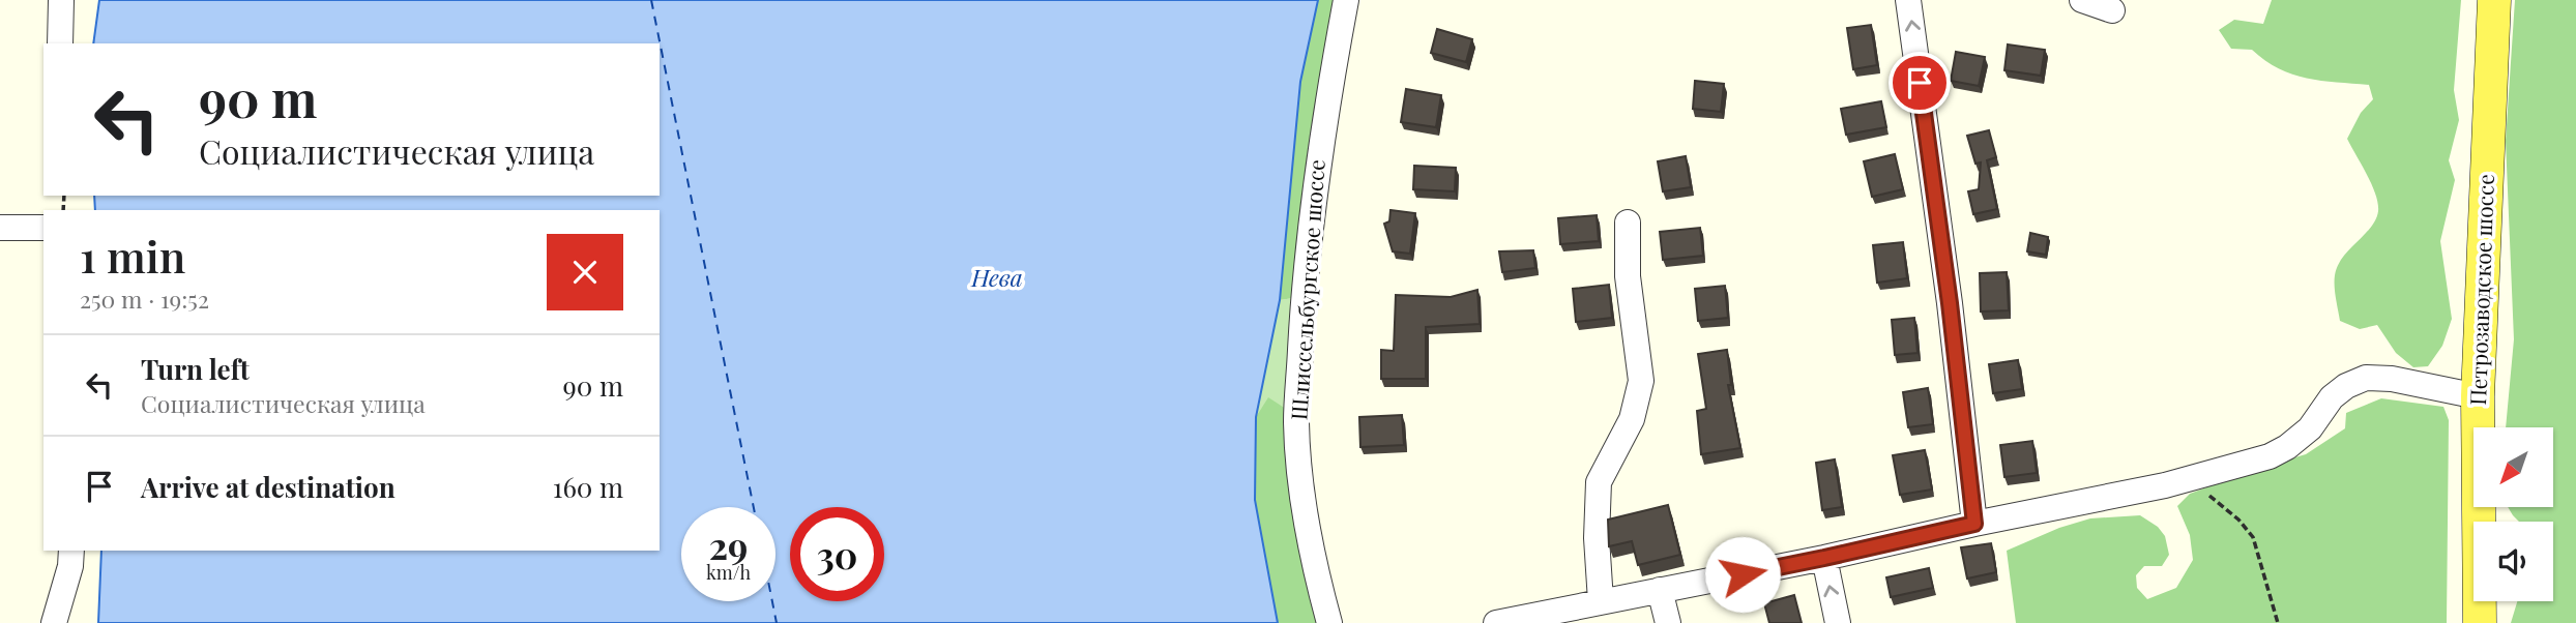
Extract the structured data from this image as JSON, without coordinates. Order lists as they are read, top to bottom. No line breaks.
{"streets":{"main road":["Петрозаводское шоссе"],"street":["Шлиссельбургское шоссе"]},"water":["Нева"],"north":"bottom left","page":{"turn":["90 m","Социалистическая улица"],"heading":["1 min","250 m · 19:52"],"list":[{"name":"Turn left","note":"Социалистическая улица","value":"90 m"},{"name":"Arrive at destination","value":"160 m"}],"speed":"29 km/h","limit":"30"}}
